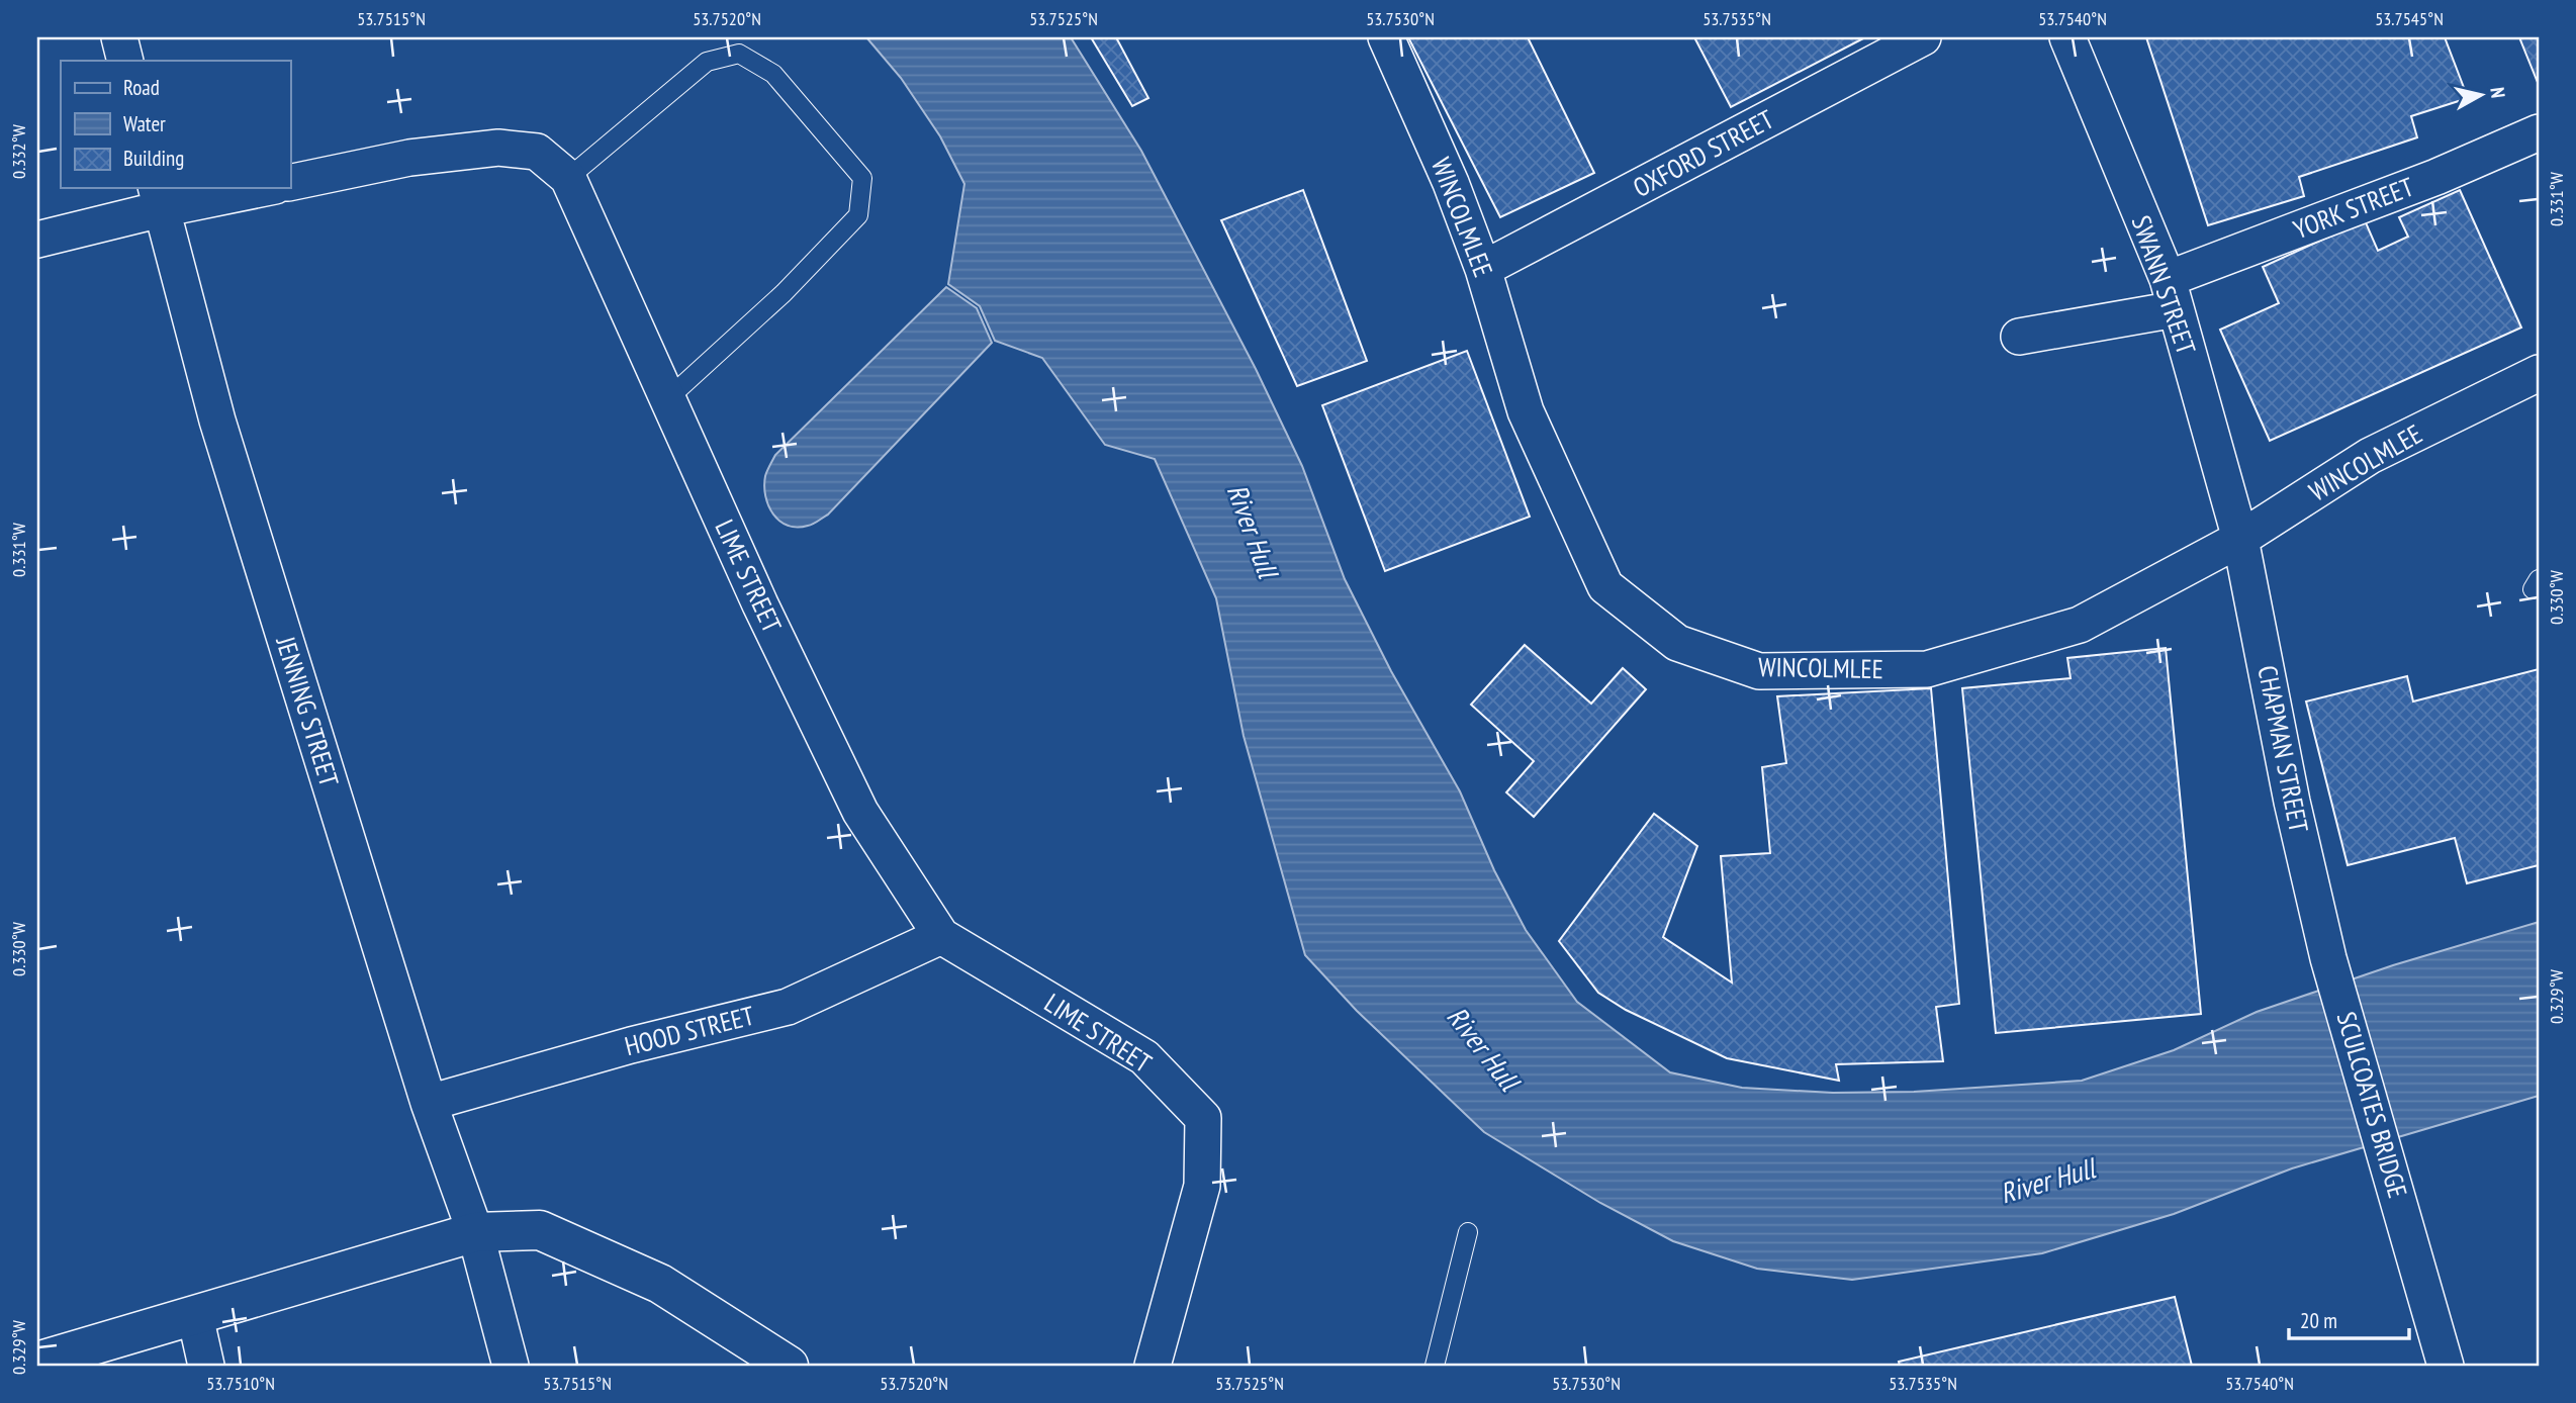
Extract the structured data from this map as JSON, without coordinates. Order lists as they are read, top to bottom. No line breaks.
{"streets":{"street":["OXFORD STREET","YORK STREET","WINCOLMLEE","SWANN STREET","LIME STREET","JENNING STREET","CHAPMAN STREET","HOOD STREET","SCULCOATES BRIDGE"]},"crossings":[["OXFORD STREET","WINCOLMLEE"],["YORK STREET","SWANN STREET"],["WINCOLMLEE","SWANN STREET"],["WINCOLMLEE","CHAPMAN STREET"],["SWANN STREET","CHAPMAN STREET"],["LIME STREET","HOOD STREET"],["JENNING STREET","HOOD STREET"],["CHAPMAN STREET","SCULCOATES BRIDGE"]],"water":["River Hull"],"legend":["Road","Water","Building"],"scale_bar":"20 m","north":"right","coordinates":["53.7515°N","53.7520°N","53.7525°N","53.7530°N","53.7535°N","53.7540°N","53.7545°N","0.332°W","0.331°W","0.330°W","0.329°W","53.7510°N"]}
